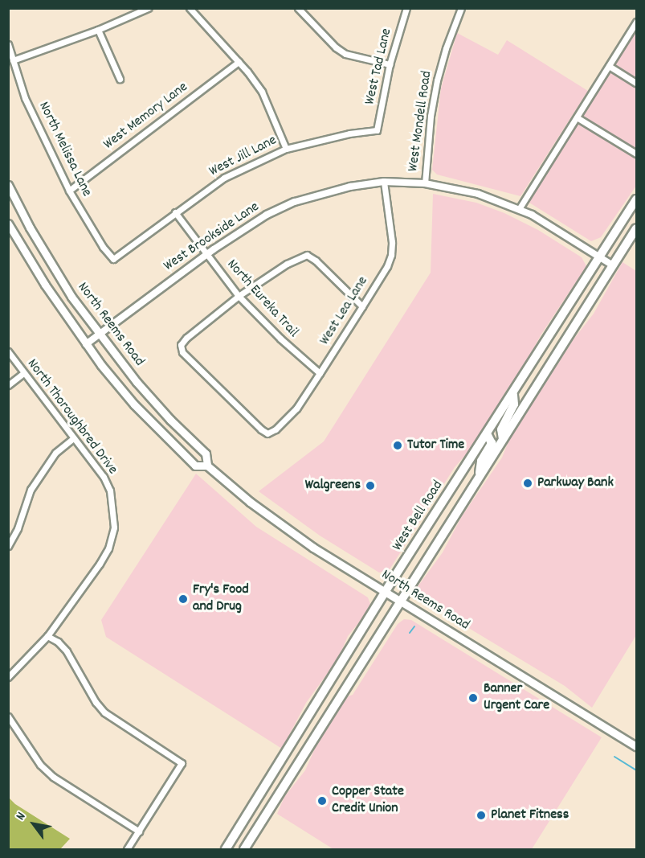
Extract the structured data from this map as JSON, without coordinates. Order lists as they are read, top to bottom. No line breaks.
{"streets":{"main road":["North Reems Road","West Bell Road"],"street":["West Tad Lane","West Memory Lane","West Mondell Road","North Melissa Lane","West Jill Lane","West Brookside Lane","North Eureka Trail","West Lea Lane","North Thoroughbred Drive"]},"crossings":[["West Tad Lane","West Jill Lane"],["West Memory Lane","North Melissa Lane"],["West Mondell Road","West Brookside Lane"],["North Melissa Lane","West Jill Lane"],["West Jill Lane","North Eureka Trail"],["West Brookside Lane","North Eureka Trail"],["West Brookside Lane","West Lea Lane"],["West Brookside Lane","North Reems Road"],["West Brookside Lane","West Bell Road"],["North Eureka Trail","West Lea Lane"],["North Reems Road","West Bell Road"]],"places":["Tutor Time","Parkway Bank","Walgreens","Fry's Food and Drug","Banner Urgent Care","Copper State Credit Union","Planet Fitness"],"north":"top left"}
